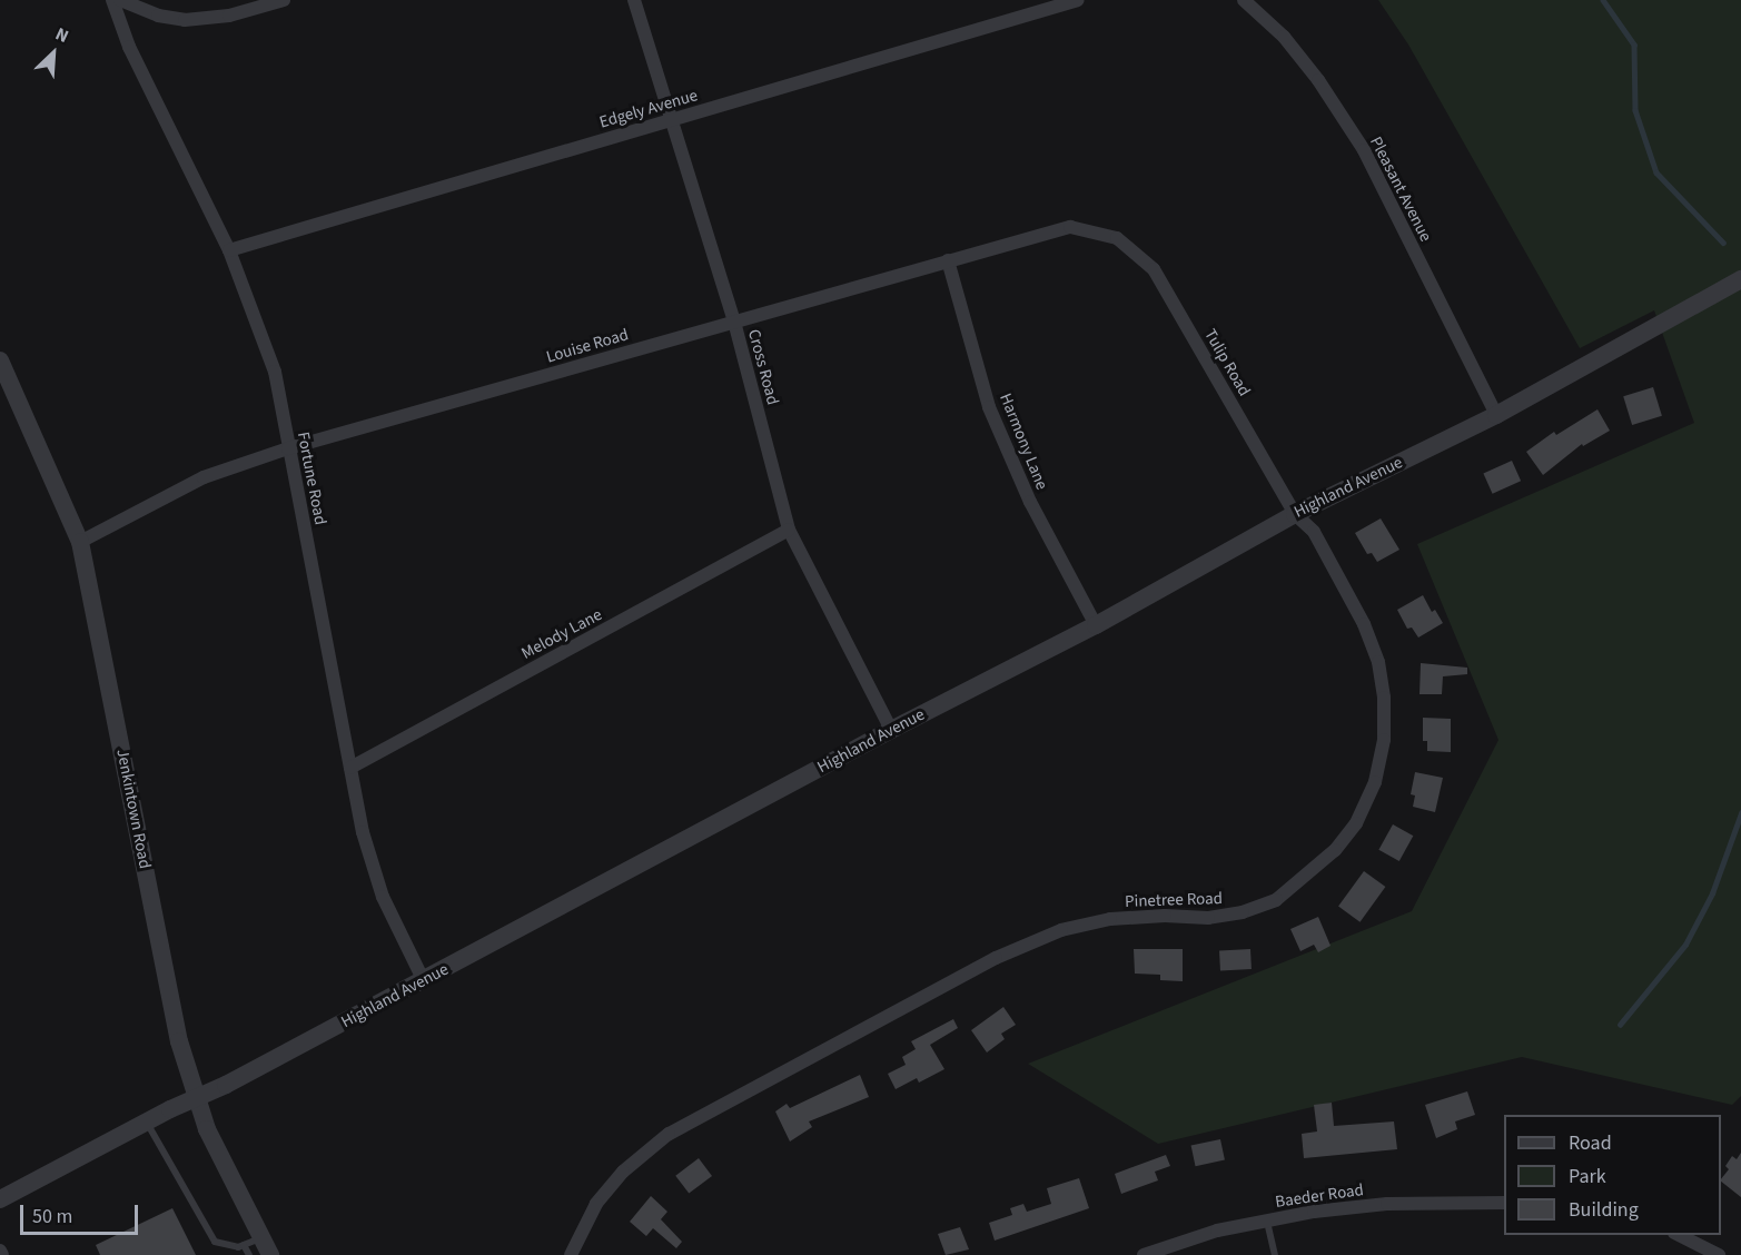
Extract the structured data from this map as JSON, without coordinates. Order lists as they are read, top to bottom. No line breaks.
{"streets":{"street":["Edgely Avenue","Pleasant Avenue","Louise Road","Tulip Road","Cross Road","Harmony Lane","Fortune Road","Highland Avenue","Melody Lane","Jenkintown Road","Pinetree Road","Baeder Road"]},"crossings":[["Edgely Avenue","Cross Road"],["Edgely Avenue","Fortune Road"],["Pleasant Avenue","Highland Avenue"],["Louise Road","Tulip Road"],["Louise Road","Cross Road"],["Louise Road","Harmony Lane"],["Louise Road","Fortune Road"],["Louise Road","Jenkintown Road"],["Tulip Road","Highland Avenue"],["Tulip Road","Pinetree Road"],["Cross Road","Highland Avenue"],["Cross Road","Melody Lane"],["Harmony Lane","Highland Avenue"],["Fortune Road","Highland Avenue"],["Fortune Road","Melody Lane"],["Highland Avenue","Jenkintown Road"],["Highland Avenue","Pinetree Road"]],"legend":["Road","Park","Building"],"scale_bar":"50 m","north":"top right"}
